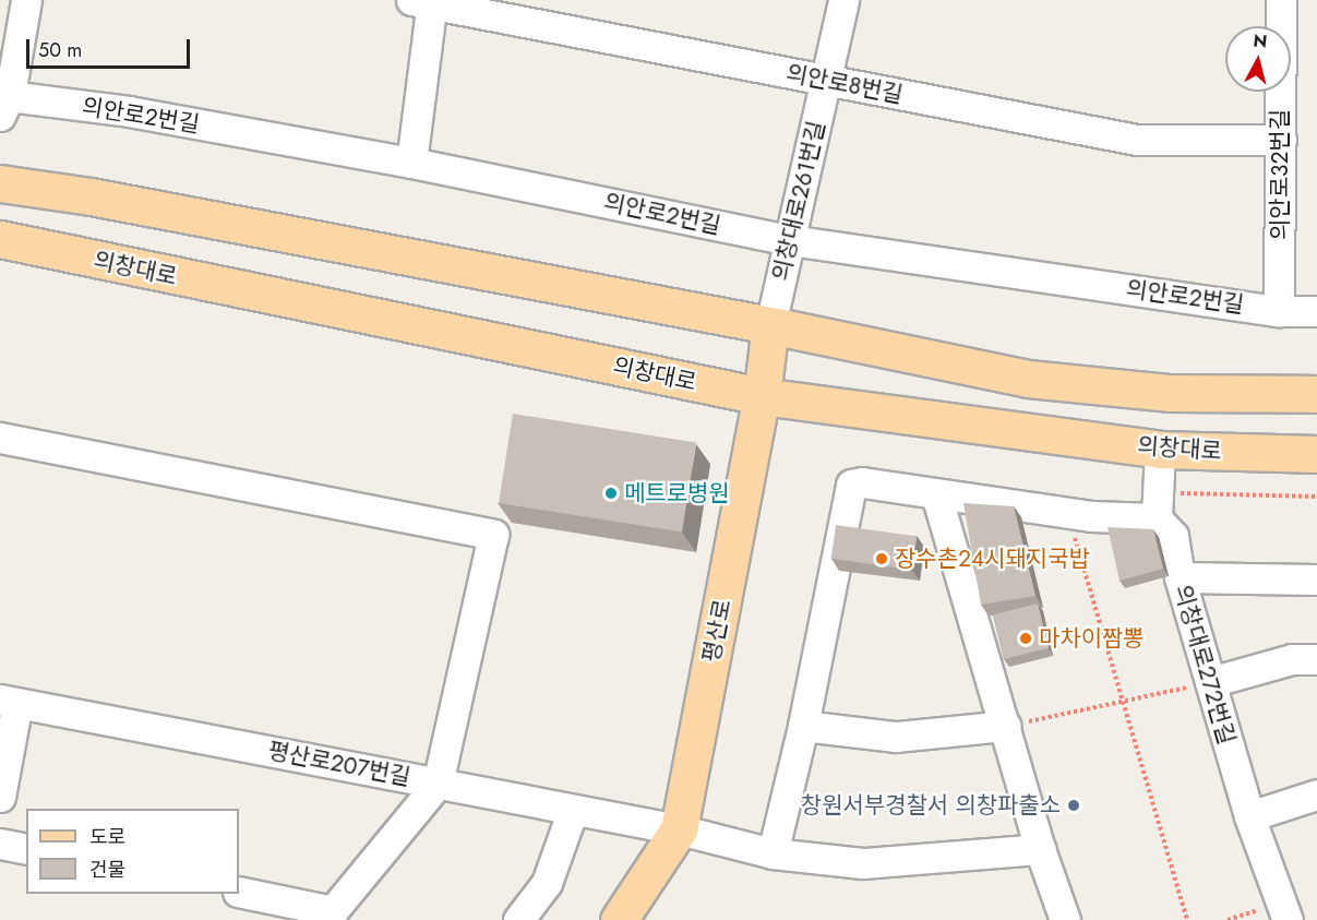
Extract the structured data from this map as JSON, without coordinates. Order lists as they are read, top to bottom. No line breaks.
{"streets":{"main road":["의창대로","평산로"],"street":["의안로8번길","의안로2번길","의안로32번길","의창대로261번길","의창대로272번길","평산로207번길"]},"crossings":[["의안로8번길","의안로32번길"],["의안로8번길","의창대로261번길"],["의안로2번길","의안로32번길"],["의안로2번길","의창대로261번길"],["의창대로261번길","평산로"],["의창대로","평산로"],["평산로","평산로207번길"]],"places":["메트로병원","장수촌24시돼지국밥","마차이짬뽕","창원서부경찰서 의창파출소"],"legend":["도로","건물"],"scale_bar":"50 m","north":"top"}
